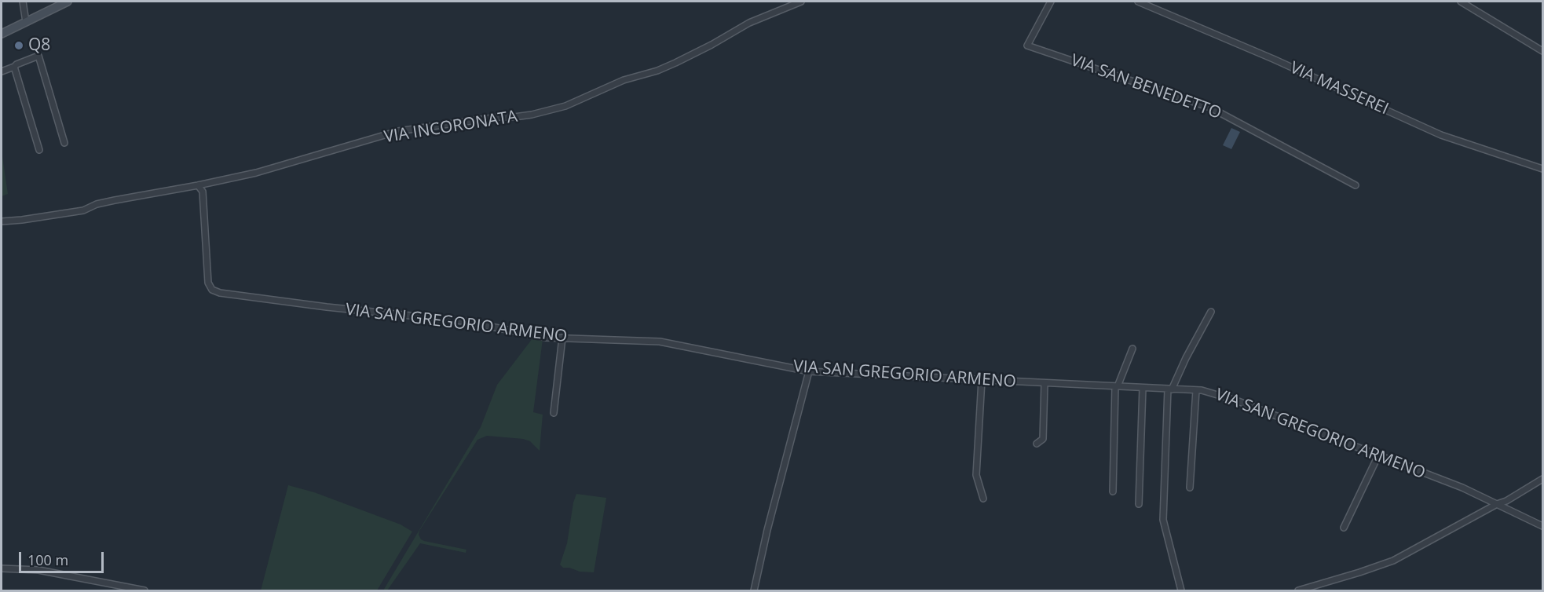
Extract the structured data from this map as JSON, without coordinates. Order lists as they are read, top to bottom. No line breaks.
{"streets":{"street":["VIA SAN BENEDETTO","VIA MASSEREI","VIA INCORONATA","VIA SAN GREGORIO ARMENO"]},"crossings":[["VIA INCORONATA","VIA SAN GREGORIO ARMENO"]],"places":["Q8"],"scale_bar":"100 m"}
